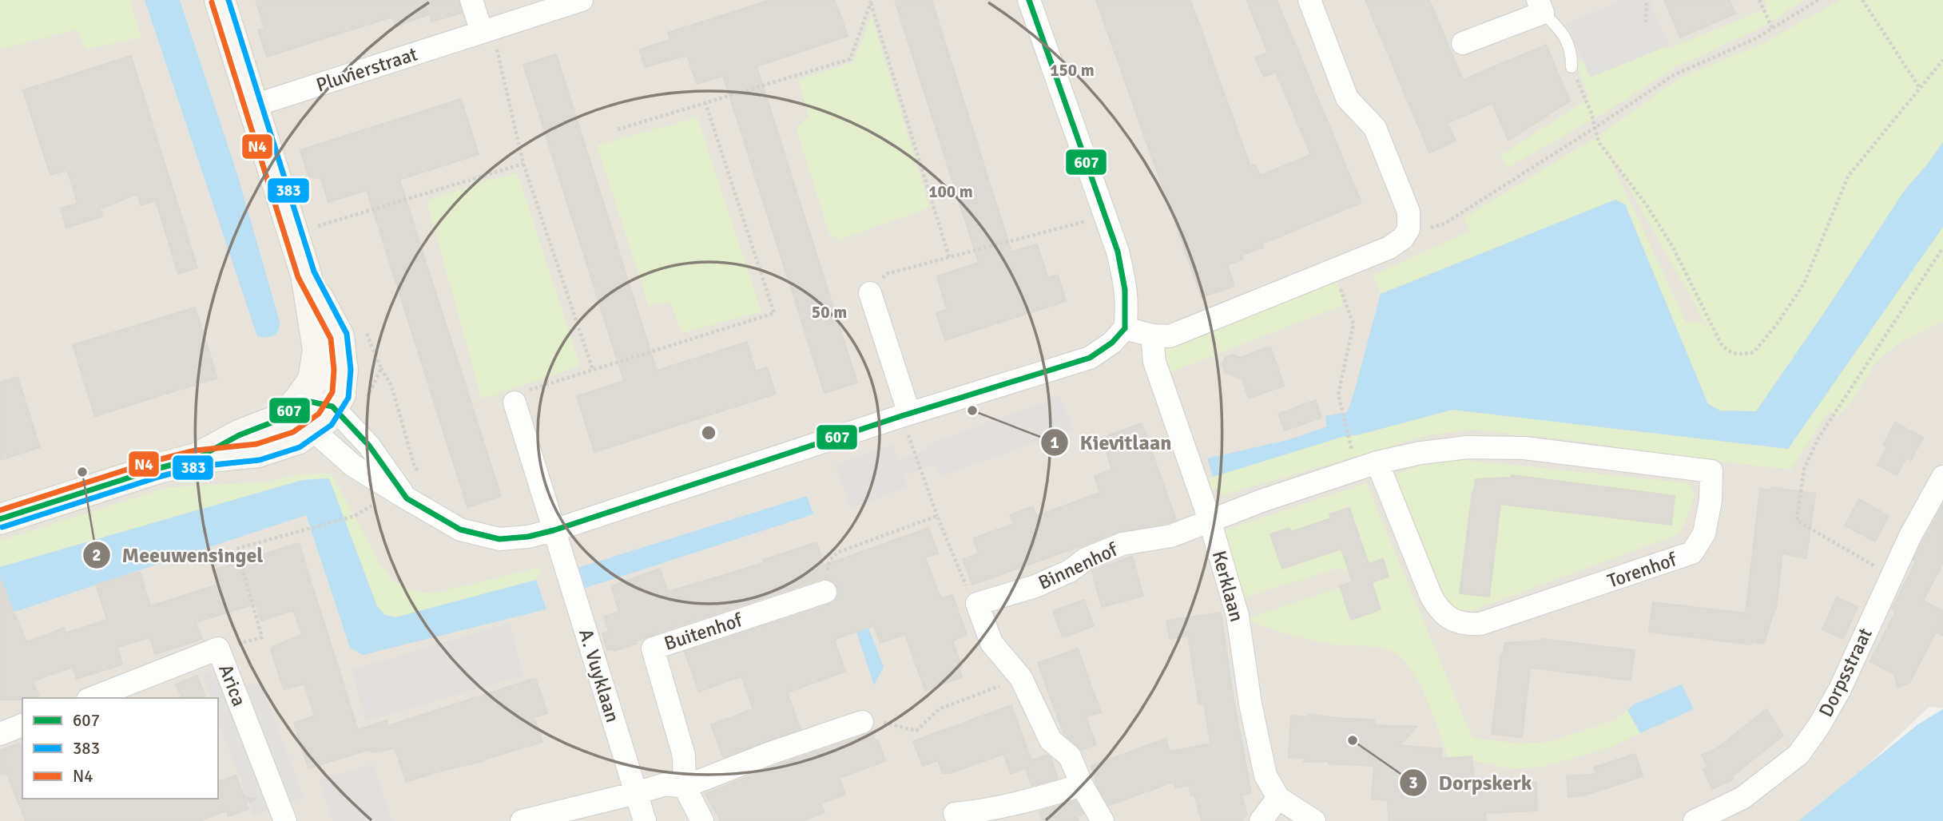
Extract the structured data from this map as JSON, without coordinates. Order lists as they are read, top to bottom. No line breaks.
{"streets":{"street":["Pluvierstraat","Binnenhof","Torenhof","Kerklaan","Buitenhof","Dorpsstraat","A. Vuyklaan","Arica"]},"crossings":[["Binnenhof","Torenhof"],["Binnenhof","Kerklaan"],["Torenhof","Kerklaan"]],"places":["Kievitlaan","Meeuwensingel","Dorpskerk"],"lines":["transit line 607","transit line 383","transit line N4"],"legend":["607","383","N4"],"rings":["150 m","100 m","50 m"]}
